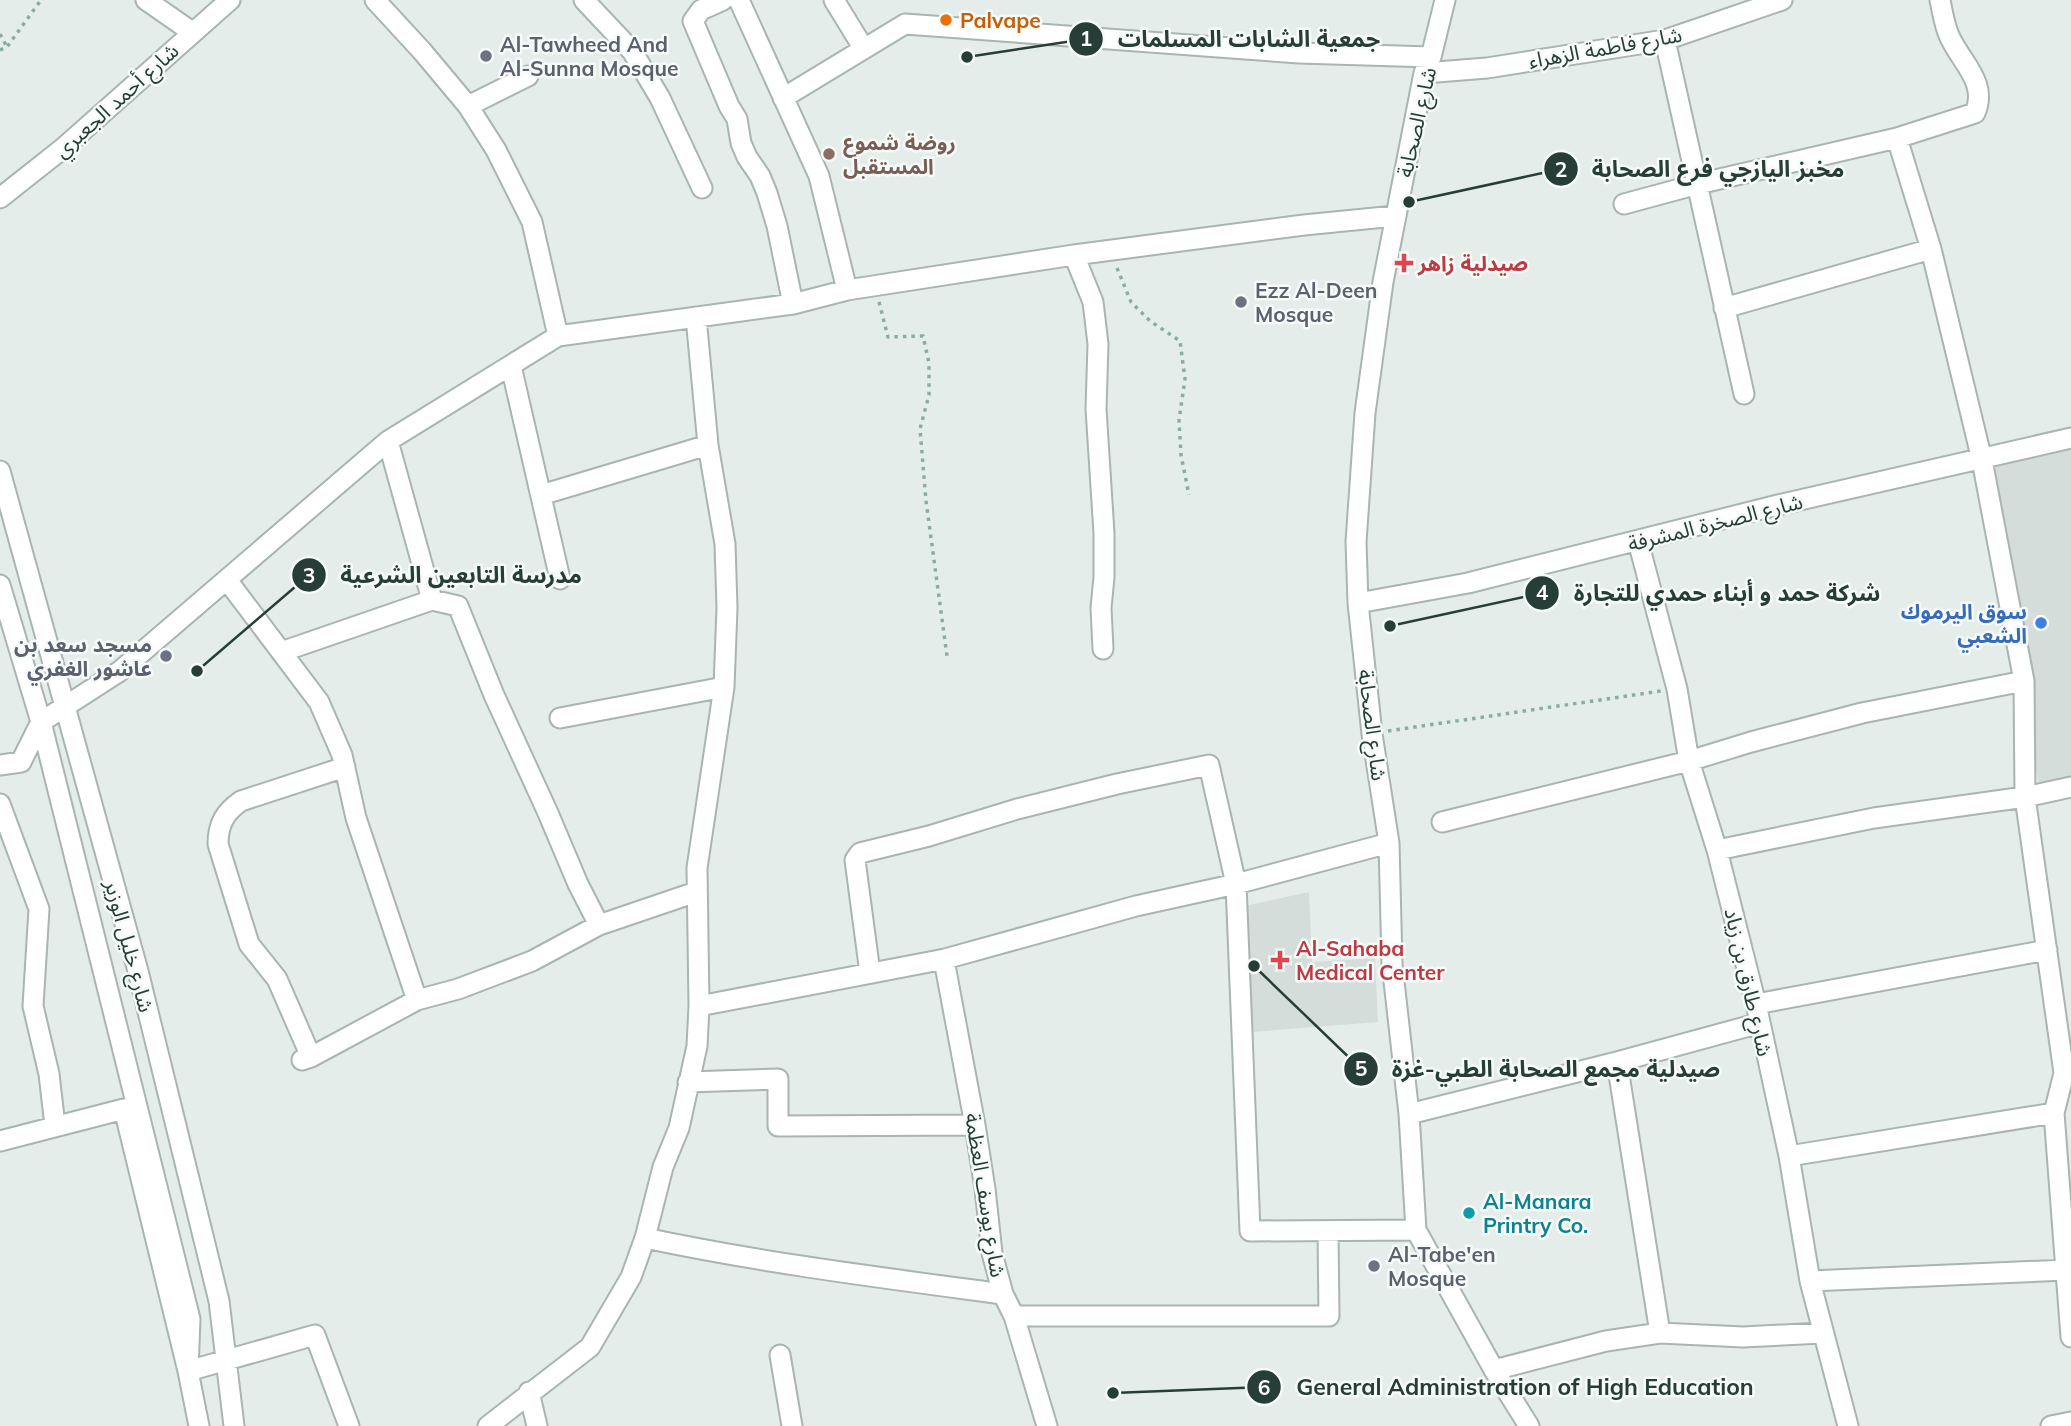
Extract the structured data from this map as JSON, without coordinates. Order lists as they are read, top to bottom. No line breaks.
{"streets":{"street":["شارع فاطمة الزهراء","شارع أحمد الجعبري","شارع الصحابة","شارع الصخرة المشرفة","شارع خليل الوزير","شارع طارق بن زياد","شارع يوسف العظمة"]},"crossings":[["شارع فاطمة الزهراء","شارع الصحابة"],["شارع الصحابة","شارع الصخرة المشرفة"],["شارع الصخرة المشرفة","شارع طارق بن زياد"]],"places":{"other":["Palvape","Al-Tawheed And Al-Sunna Mosque","جمعية الشابات المسلمات","روضة شموع المستقبل","مخبز اليازجي فرع الصحابة","Ezz Al-Deen Mosque","سوق اليرموك الشعبي","شركة حمد و أبناء حمدي للتجارة","مسجد سعد بن عاشور الغفري","مدرسة التابعين الشرعية","صيدلية مجمع الصحابة الطبي-غزة","Al-Manara Printry Co.","Al-Tabe'en Mosque","General Administration of High Education"],"health":["صيدلية زاهر","Al-Sahaba Medical Center"]}}
